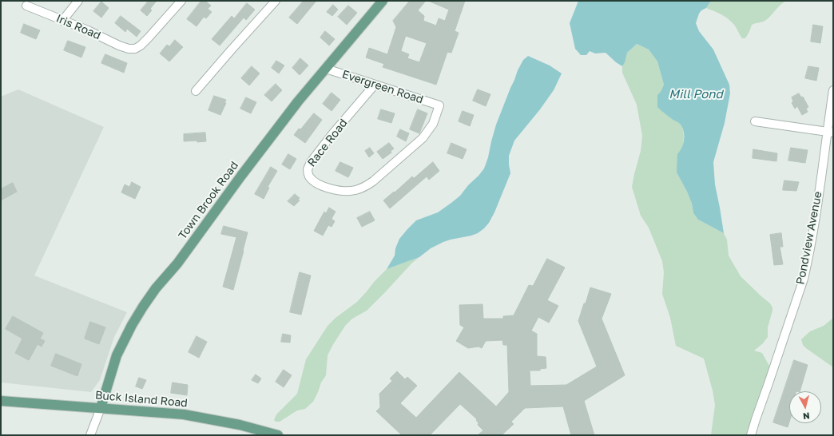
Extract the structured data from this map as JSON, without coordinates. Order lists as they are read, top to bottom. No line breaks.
{"streets":{"main road":["Town Brook Road","Buck Island Road"],"street":["Iris Road","Evergreen Road","Race Road","Pondview Avenue"]},"crossings":[["Evergreen Road","Race Road"],["Evergreen Road","Town Brook Road"],["Town Brook Road","Buck Island Road"]],"water":["Mill Pond"],"north":"bottom"}
